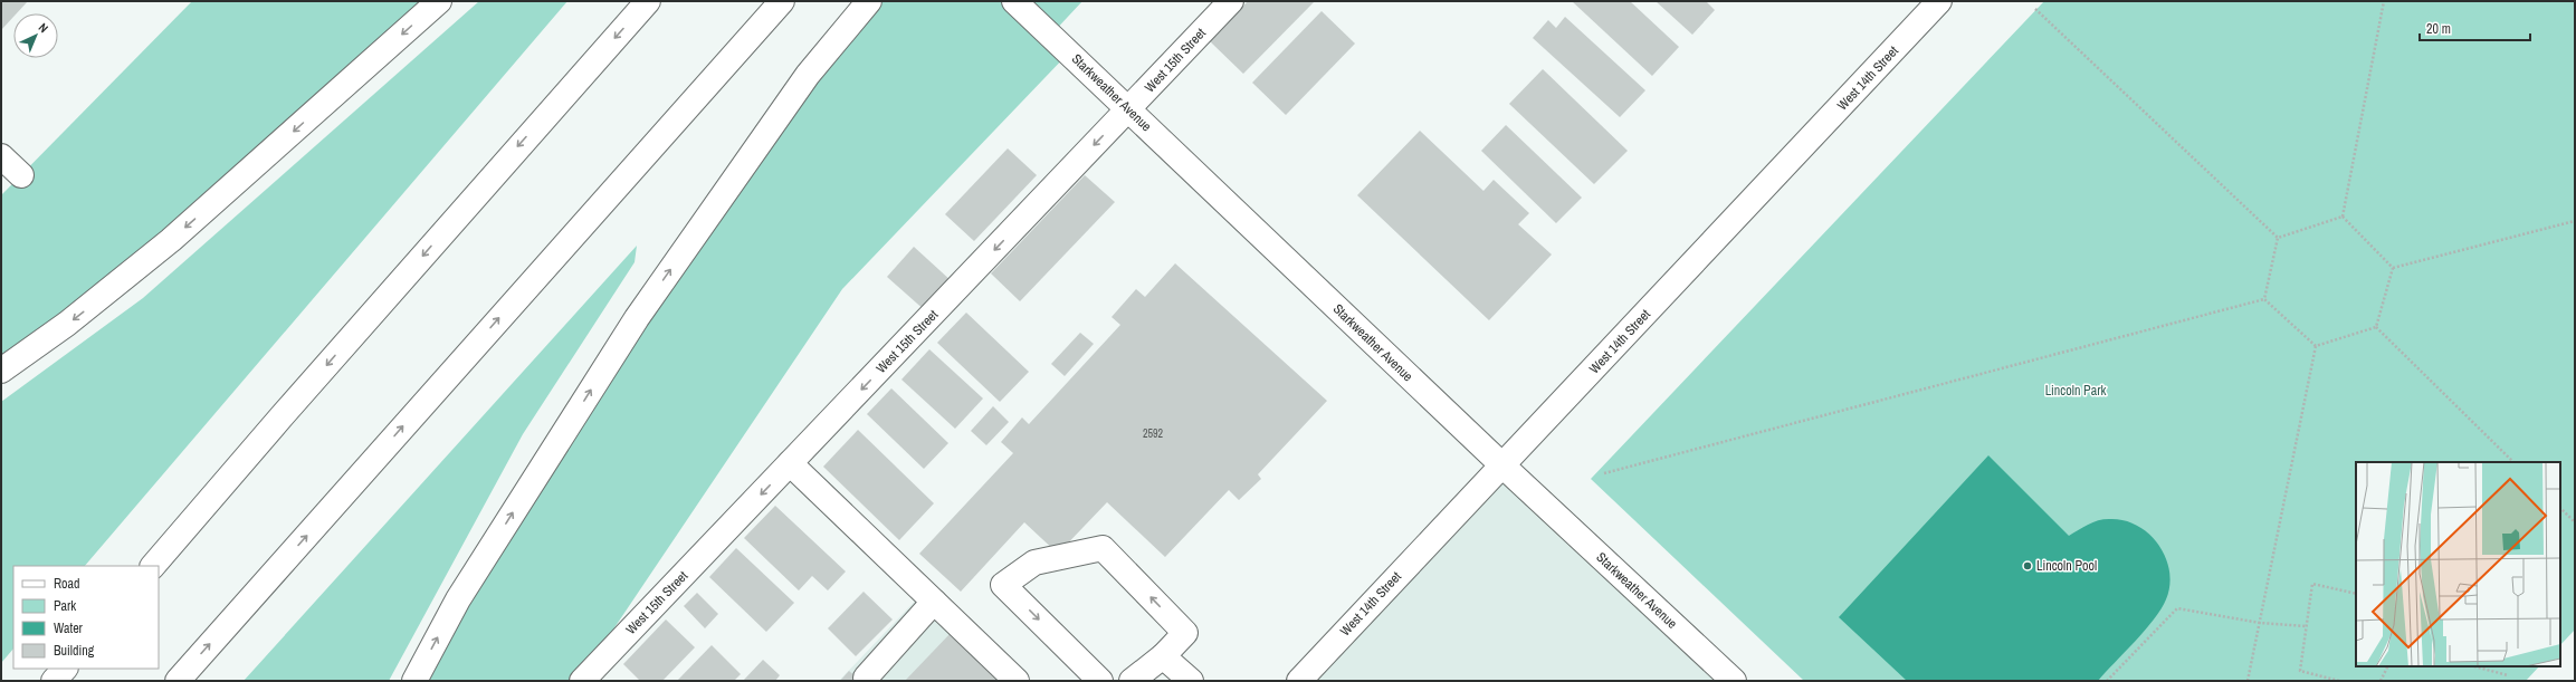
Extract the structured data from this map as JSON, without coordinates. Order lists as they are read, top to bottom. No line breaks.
{"streets":{"main road":["West 15th Street","West 14th Street","Starkweather Avenue"]},"crossings":[["West 15th Street","Starkweather Avenue"],["West 14th Street","Starkweather Avenue"]],"parks":["Lincoln Park"],"places":["Lincoln Pool"],"house_numbers":["2592"],"legend":["Road","Park","Water","Building"],"scale_bar":"20 m","north":"top right"}
